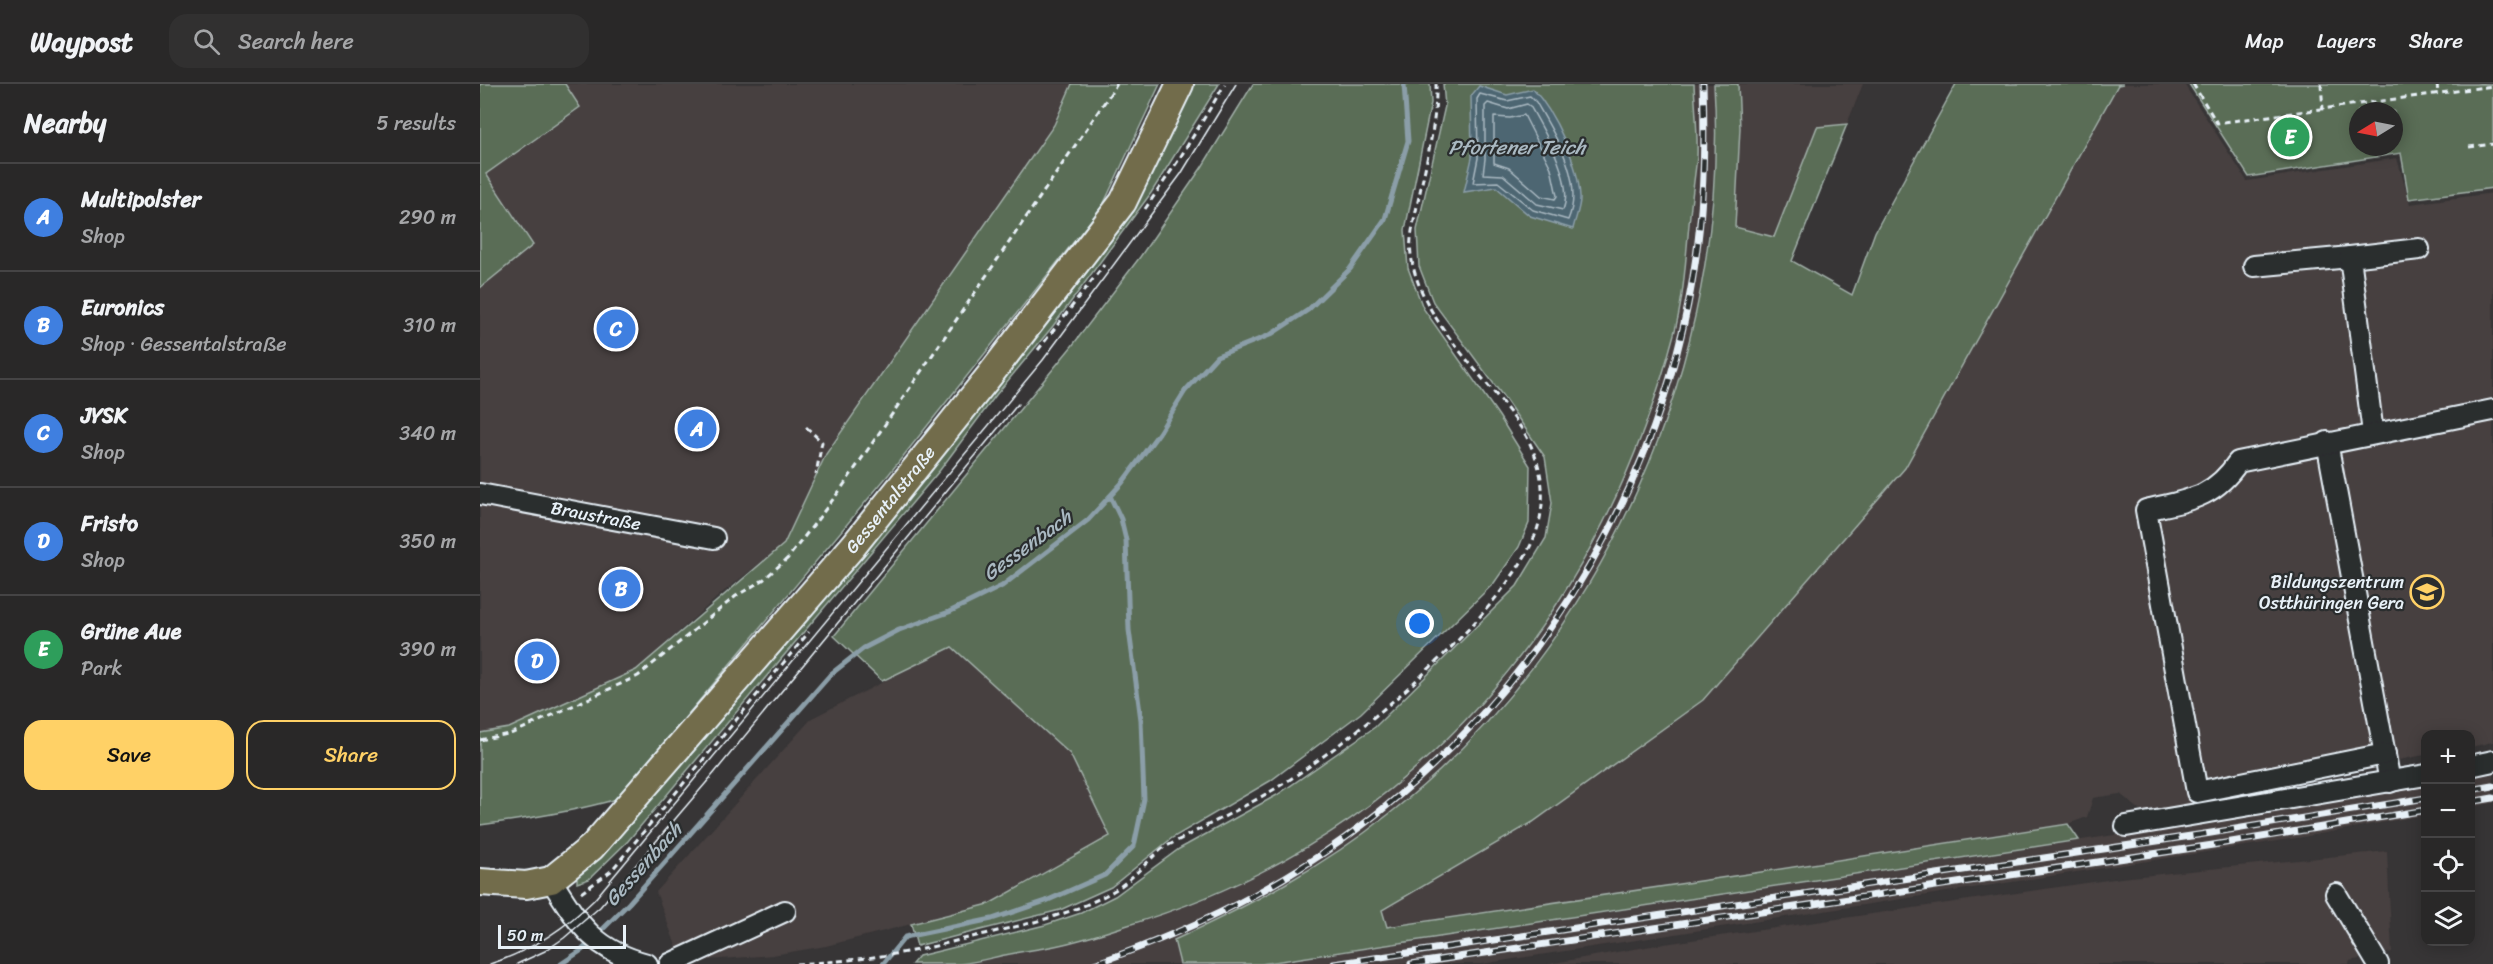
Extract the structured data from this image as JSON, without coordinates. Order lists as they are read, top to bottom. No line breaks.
{"streets":{"main road":["Gessentalstraße"],"street":["Braustraße"]},"water":["Pfortener Teich","Gessenbach"],"places":{"school or university":["Bildungszentrum Ostthüringen Gera"]},"scale_bar":"50 m","north":"left","page":{"header":"Waypost","search":"Search here","nav":["Map","Layers","Share"],"heading":["Nearby","5 results"],"pins":["E","C","A","B","D"],"list":[{"mark":"A","name":"Multipolster","note":"Shop","value":"290 m"},{"mark":"B","name":"Euronics","note":"Shop · Gessentalstraße","value":"310 m"},{"mark":"C","name":"JYSK","note":"Shop","value":"340 m"},{"mark":"D","name":"Fristo","note":"Shop","value":"350 m"},{"mark":"E","name":"Grüne Aue","note":"Park","value":"390 m"}],"buttons":["Save","Share"],"map_buttons":["+","−"],"scale":"50 m"}}
